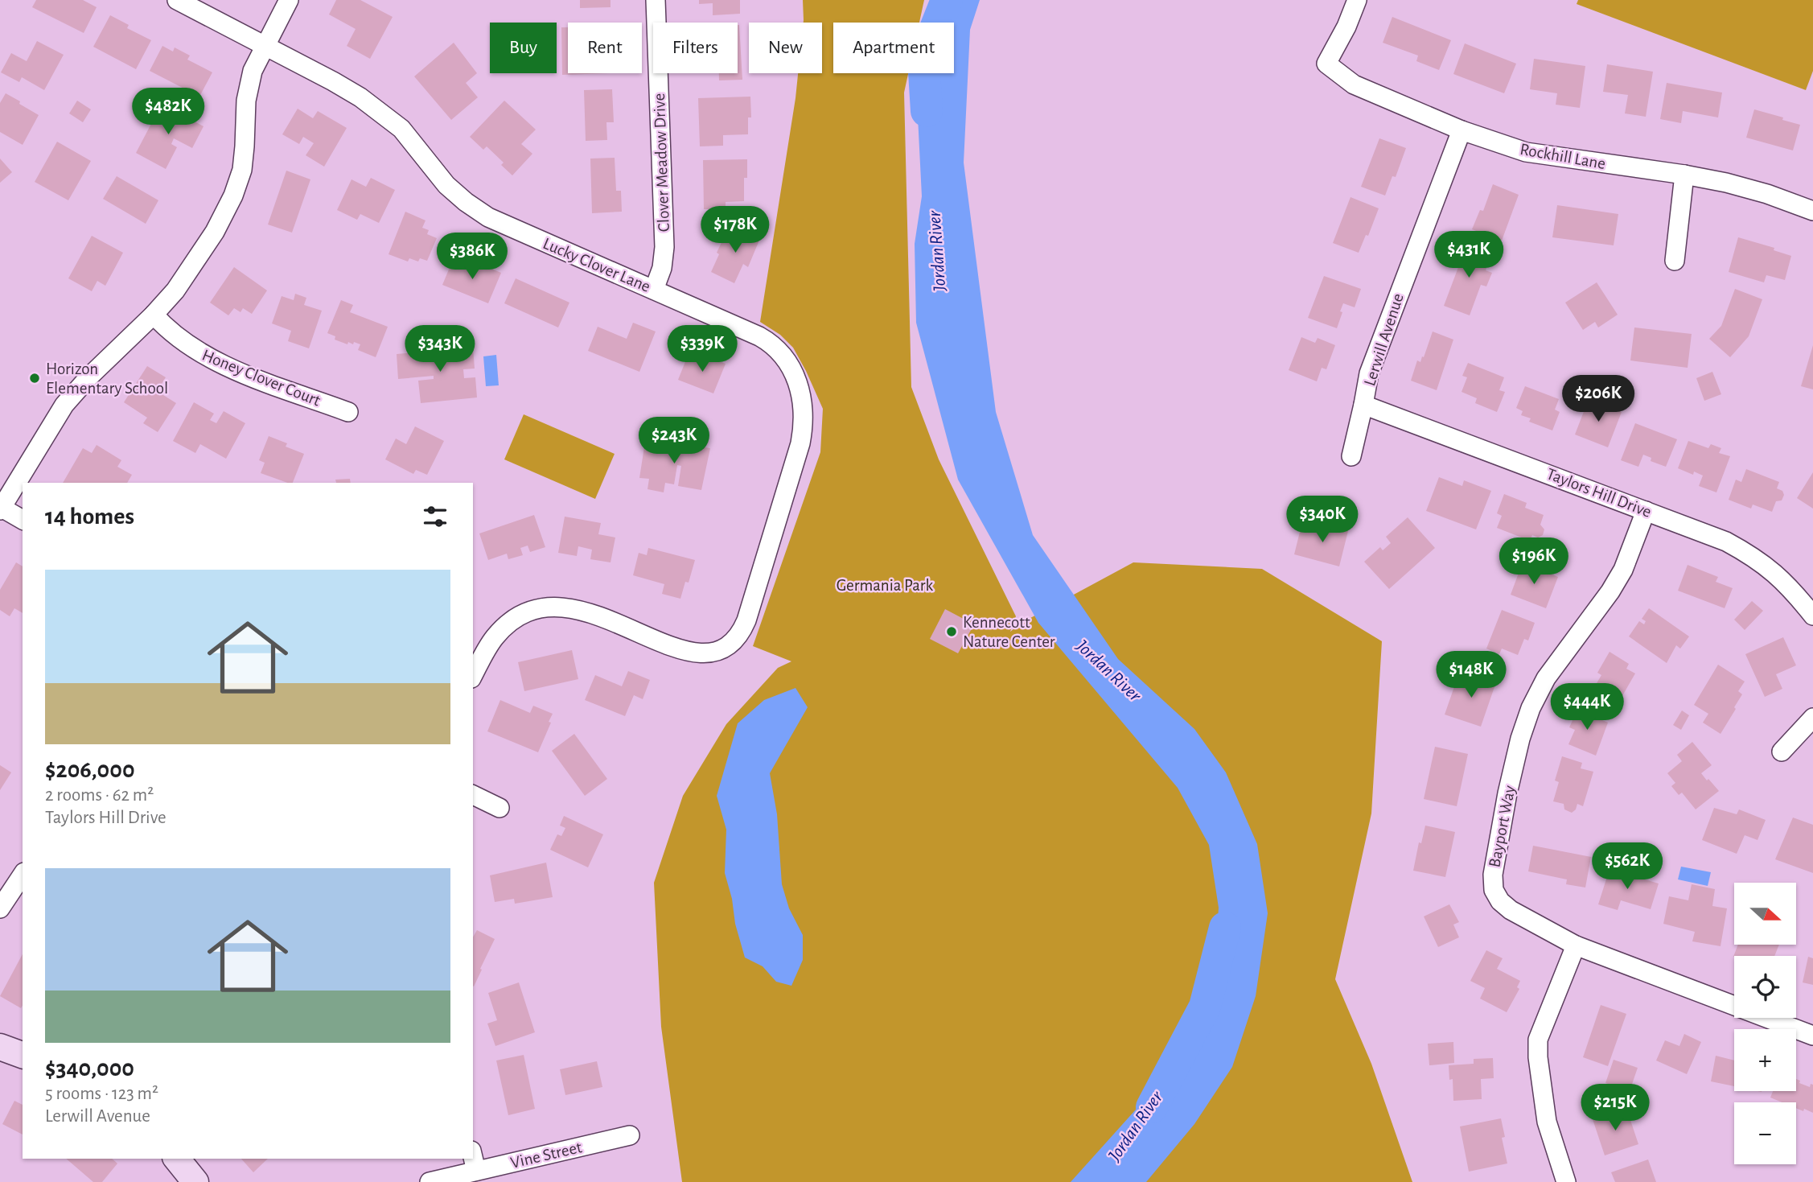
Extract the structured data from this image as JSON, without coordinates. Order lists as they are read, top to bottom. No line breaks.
{"streets":{"street":["Rockhill Lane","Clover Meadow Drive","Lucky Clover Lane","Lerwill Avenue","Honey Clover Court","Taylors Hill Drive","Bayport Way","Vine Street"]},"crossings":[["Rockhill Lane","Lerwill Avenue"],["Clover Meadow Drive","Lucky Clover Lane"],["Lerwill Avenue","Taylors Hill Drive"],["Taylors Hill Drive","Bayport Way"]],"water":["Jordan River"],"parks":["Germania Park"],"places":["Horizon Elementary School","Kennecott Nature Center"],"north":"right","page":{"chip":["Buy","Rent","Filters","New","Apartment"],"price":["$482K","$178K","$431K","$386K","$343K","$339K","$206K","$243K","$340K","$196K","$148K","$444K","$562K","$215K"],"heading":"14 homes","list":[{"name":"$206,000","note":"2 rooms · 62 m² · Taylors Hill Drive"},{"name":"$340,000","note":"5 rooms · 123 m² · Lerwill Avenue"}],"map_buttons":["+","−"]}}
